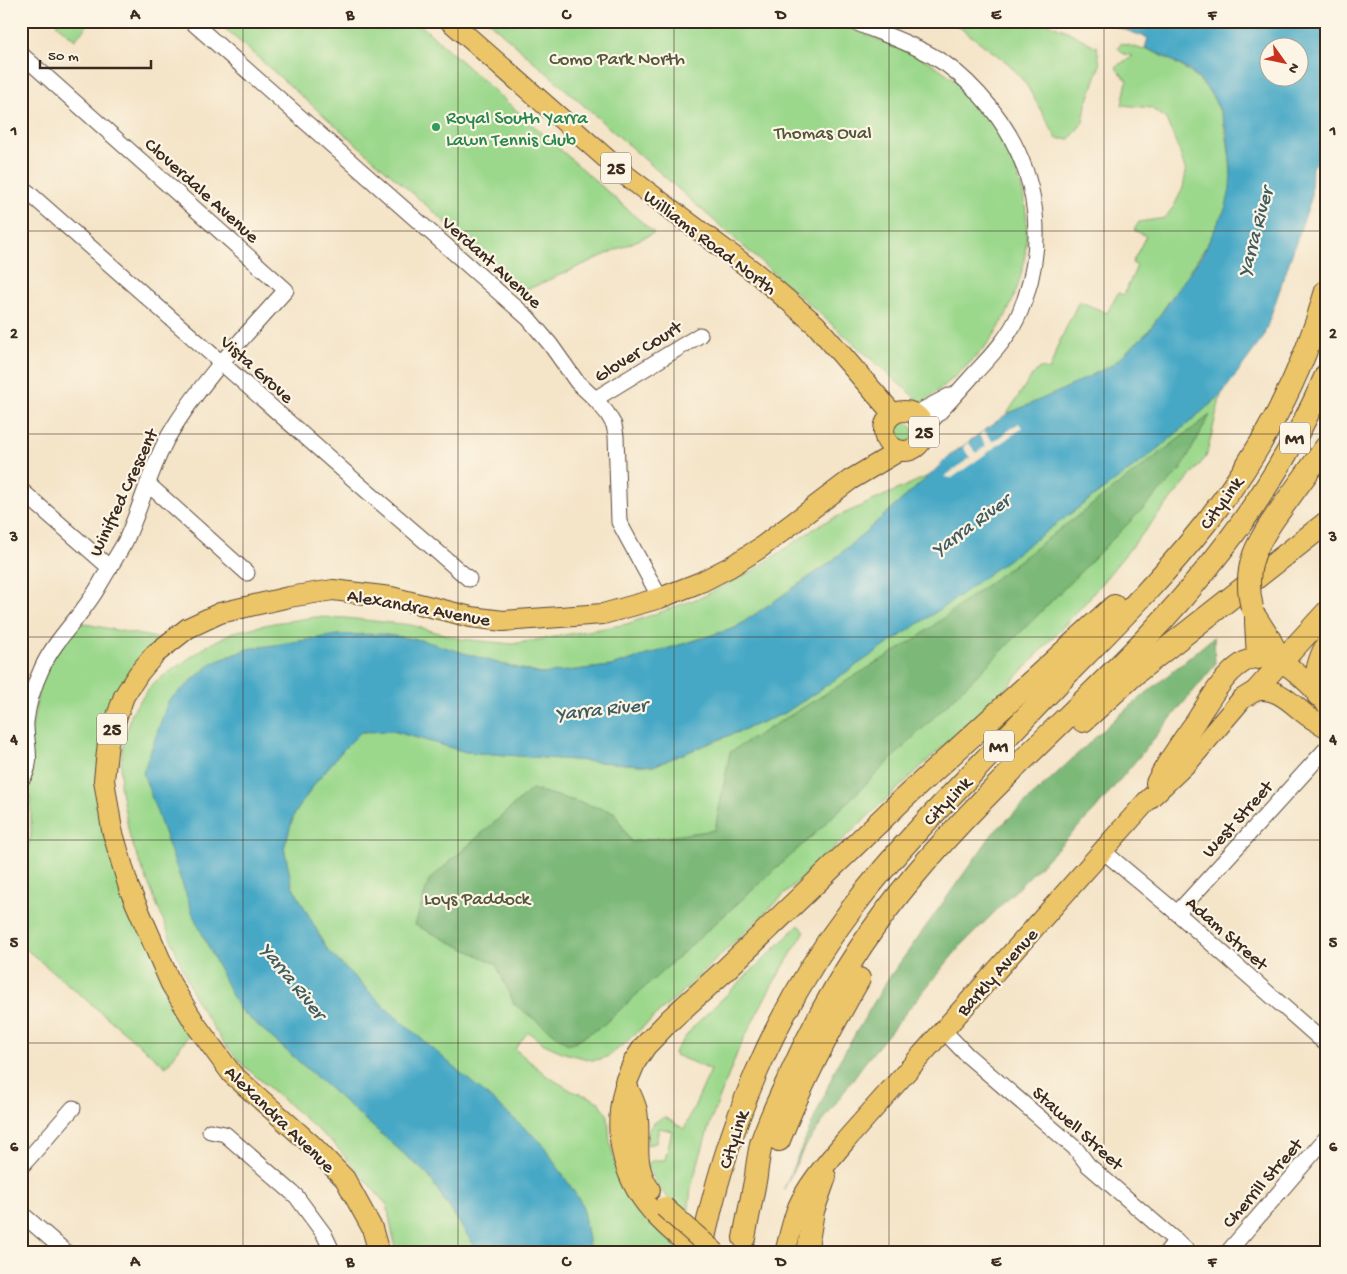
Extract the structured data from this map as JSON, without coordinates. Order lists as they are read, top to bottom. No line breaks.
{"streets":{"highway":["M1","CityLink"],"main road":["25","Williams Road North","Alexandra Avenue","Barkly Avenue"],"street":["Cloverdale Avenue","Verdant Avenue","Glover Court","Vista Grove","Winifred Crescent","West Street","Adam Street","Stawell Street","Cherrill Street"]},"crossings":[["25","Williams Road North"],["25","Alexandra Avenue"],["Cloverdale Avenue","Vista Grove"],["Cloverdale Avenue","Winifred Crescent"],["Williams Road North","Alexandra Avenue"],["Verdant Avenue","Glover Court"],["Verdant Avenue","Alexandra Avenue"],["Vista Grove","Winifred Crescent"],["West Street","Adam Street"],["Adam Street","Barkly Avenue"],["Barkly Avenue","Stawell Street"]],"water":["Yarra River"],"parks":["Como Park North","Thomas Oval","Loys Paddock"],"places":["Royal South Yarra Lawn Tennis Club"],"scale_bar":"50 m","north":"bottom right","grid":{"columns":["A","B","C","D","E","F"],"rows":["1","2","3","4","5","6"]}}
